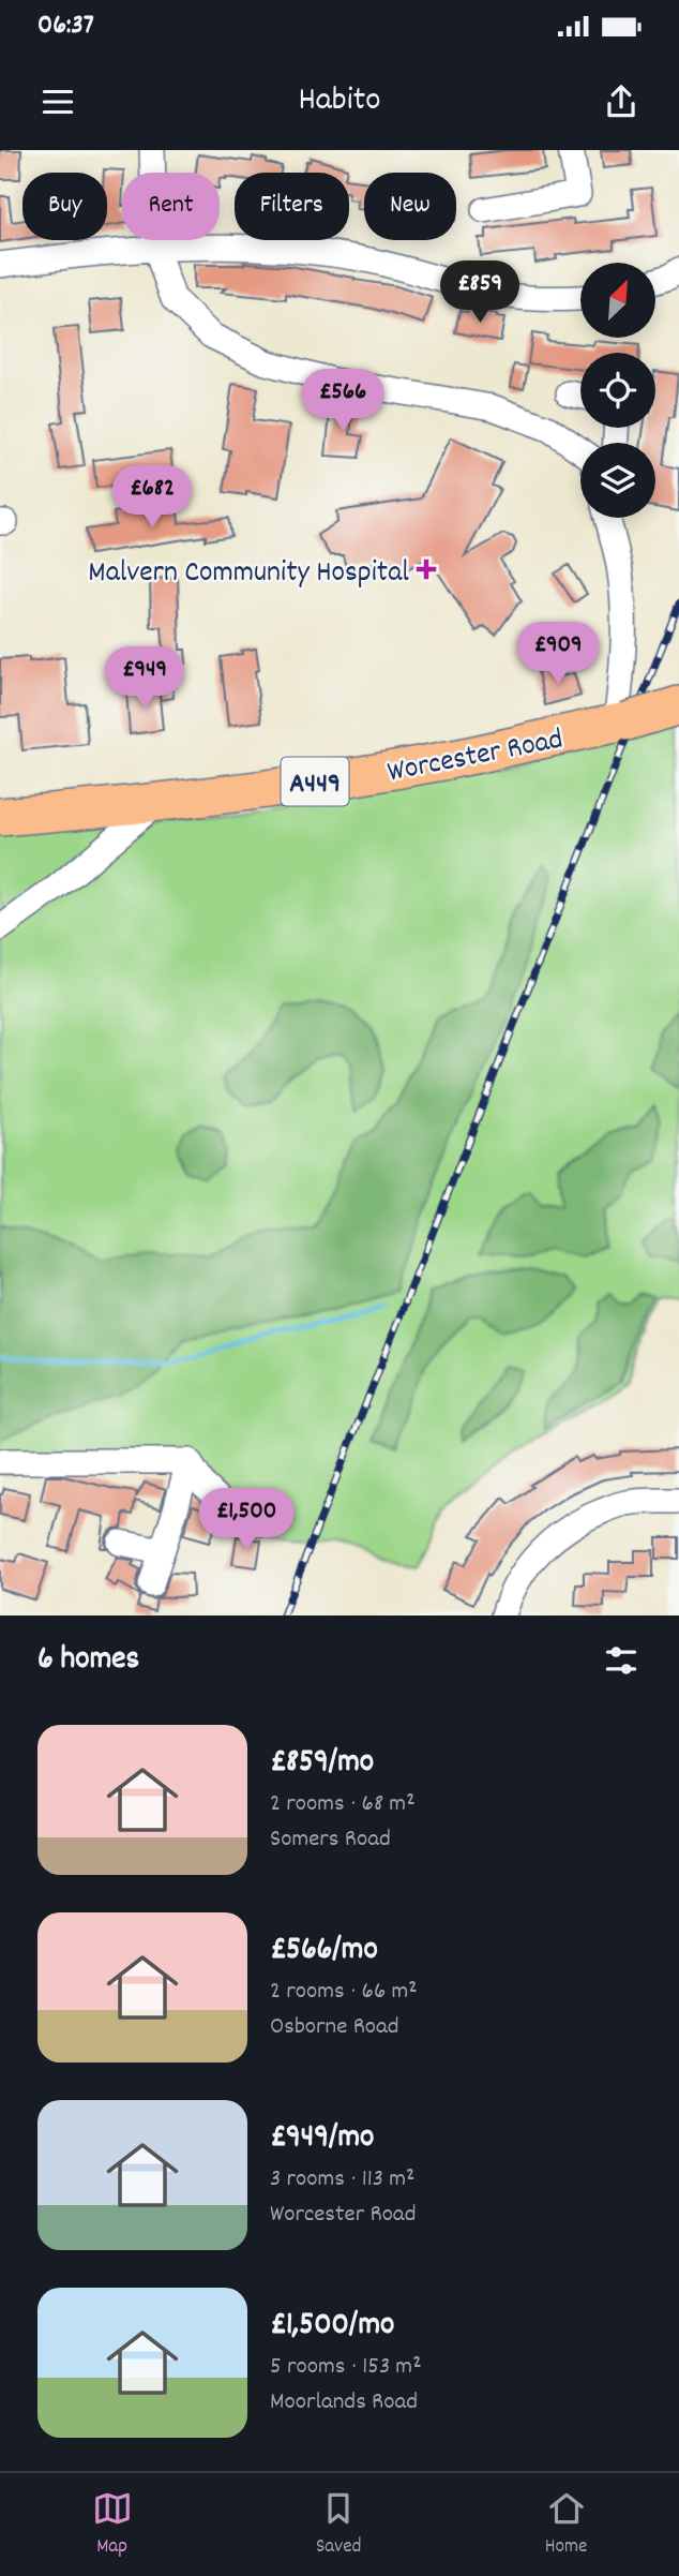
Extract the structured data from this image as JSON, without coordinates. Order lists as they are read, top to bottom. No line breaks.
{"streets":{"highway":["Worcester Road","A449"]},"places":{"health":["Malvern Community Hospital"]},"north":"top right","page":{"status":"06:37","header":"Habito","chip":["Buy","Rent","Filters","New"],"price":["£859","£566","£682","£909","£949","£1,500"],"heading":"6 homes","list":[{"name":"£859/mo","note":"2 rooms · 68 m² · Somers Road"},{"name":"£566/mo","note":"2 rooms · 66 m² · Osborne Road"},{"name":"£949/mo","note":"3 rooms · 113 m² · Worcester Road"},{"name":"£1,500/mo","note":"5 rooms · 153 m² · Moorlands Road"}],"tabs":["Map","Saved","Home"]}}
